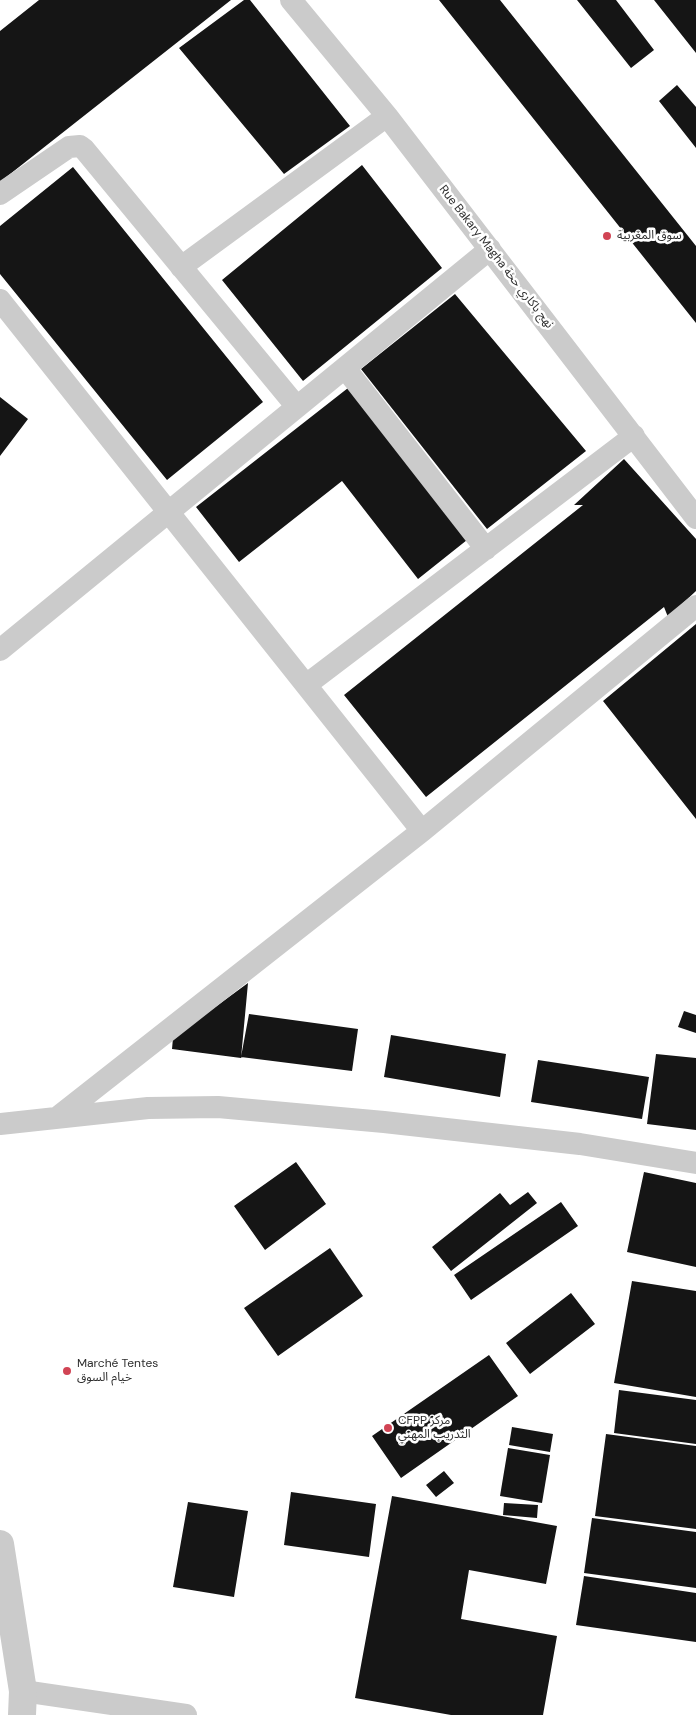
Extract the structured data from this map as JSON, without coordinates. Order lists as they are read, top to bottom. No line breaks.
{"streets":{"street":["Rue Bakary Magha نهج باكاري حخة"]},"places":["سوق المغربية","Marché Tentes خيام السوق","CFPP مركز التدريب المهني"]}
